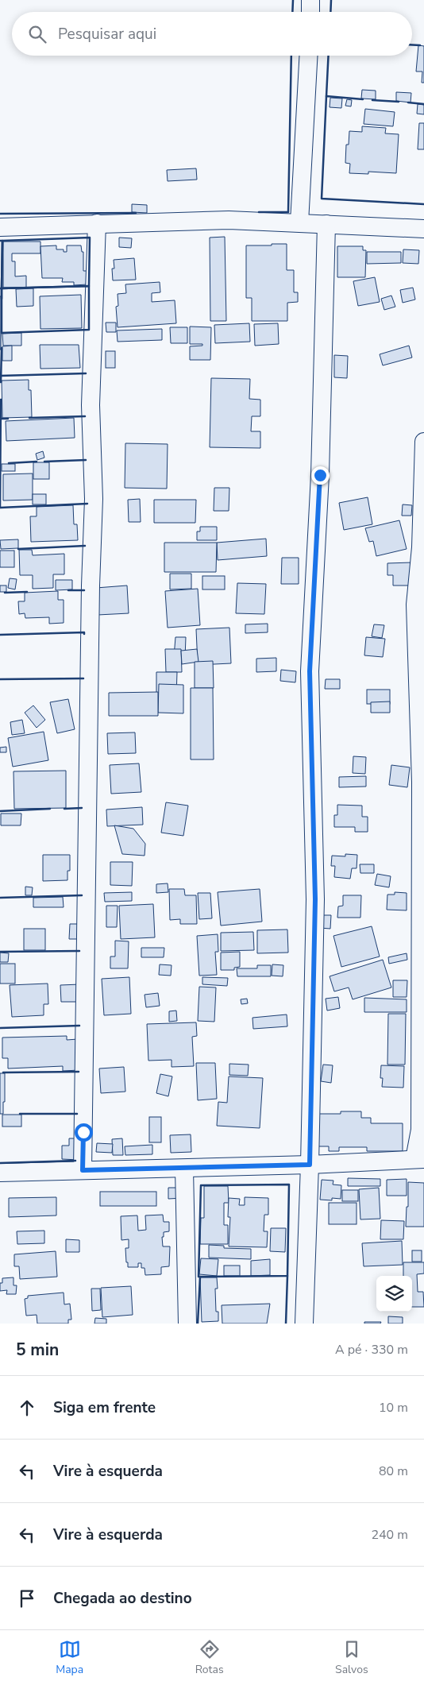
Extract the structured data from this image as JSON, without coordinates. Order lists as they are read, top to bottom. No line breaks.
{"page":{"search":"Pesquisar aqui","heading":["5 min","A pé · 330 m"],"list":[["Siga em frente","10 m"],["Vire à esquerda","80 m"],["Vire à esquerda","240 m"],"Chegada ao destino"],"nav":["Mapa","Rotas","Salvos"]}}
